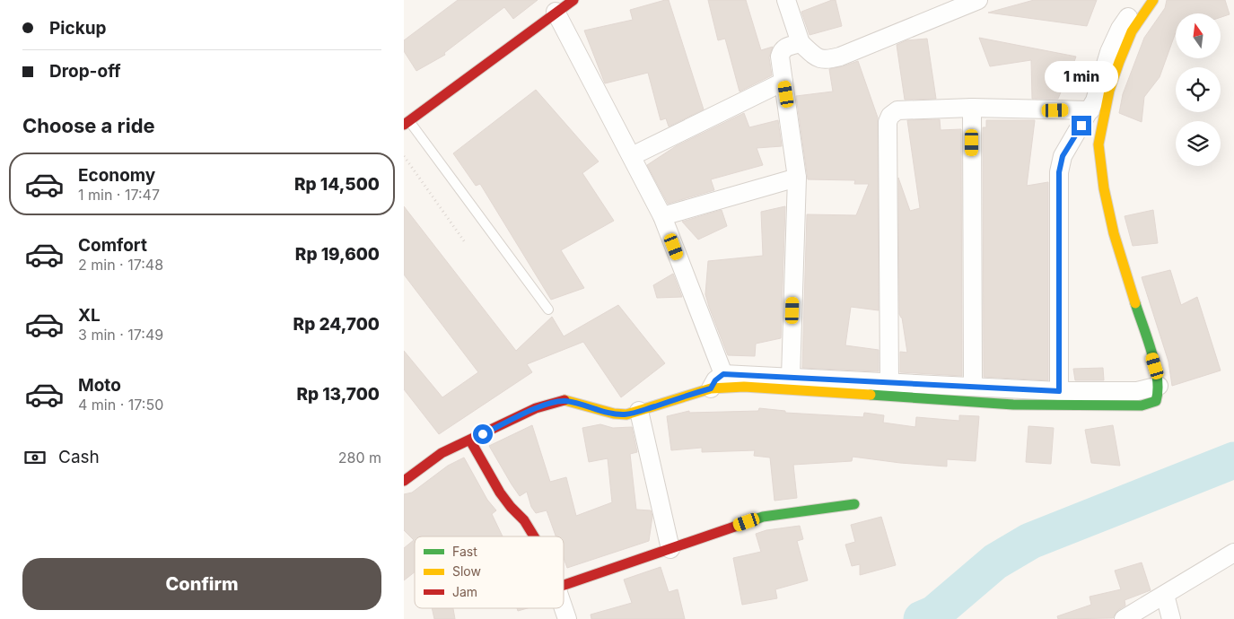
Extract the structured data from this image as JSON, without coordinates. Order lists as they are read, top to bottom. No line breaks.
{"legend":["Fast","Slow","Jam"],"north":"top","page":{"banner":["Pickup","Drop-off"],"bubble":"1 min","heading":"Choose a ride","list":[{"name":"Economy","note":"1 min · 17:47","value":"Rp 14,500"},{"name":"Comfort","note":"2 min · 17:48","value":"Rp 19,600"},{"name":"XL","note":"3 min · 17:49","value":"Rp 24,700"},{"name":"Moto","note":"4 min · 17:50","value":"Rp 13,700"}],"pay":["Cash","280 m"],"buttons":"Confirm"}}
